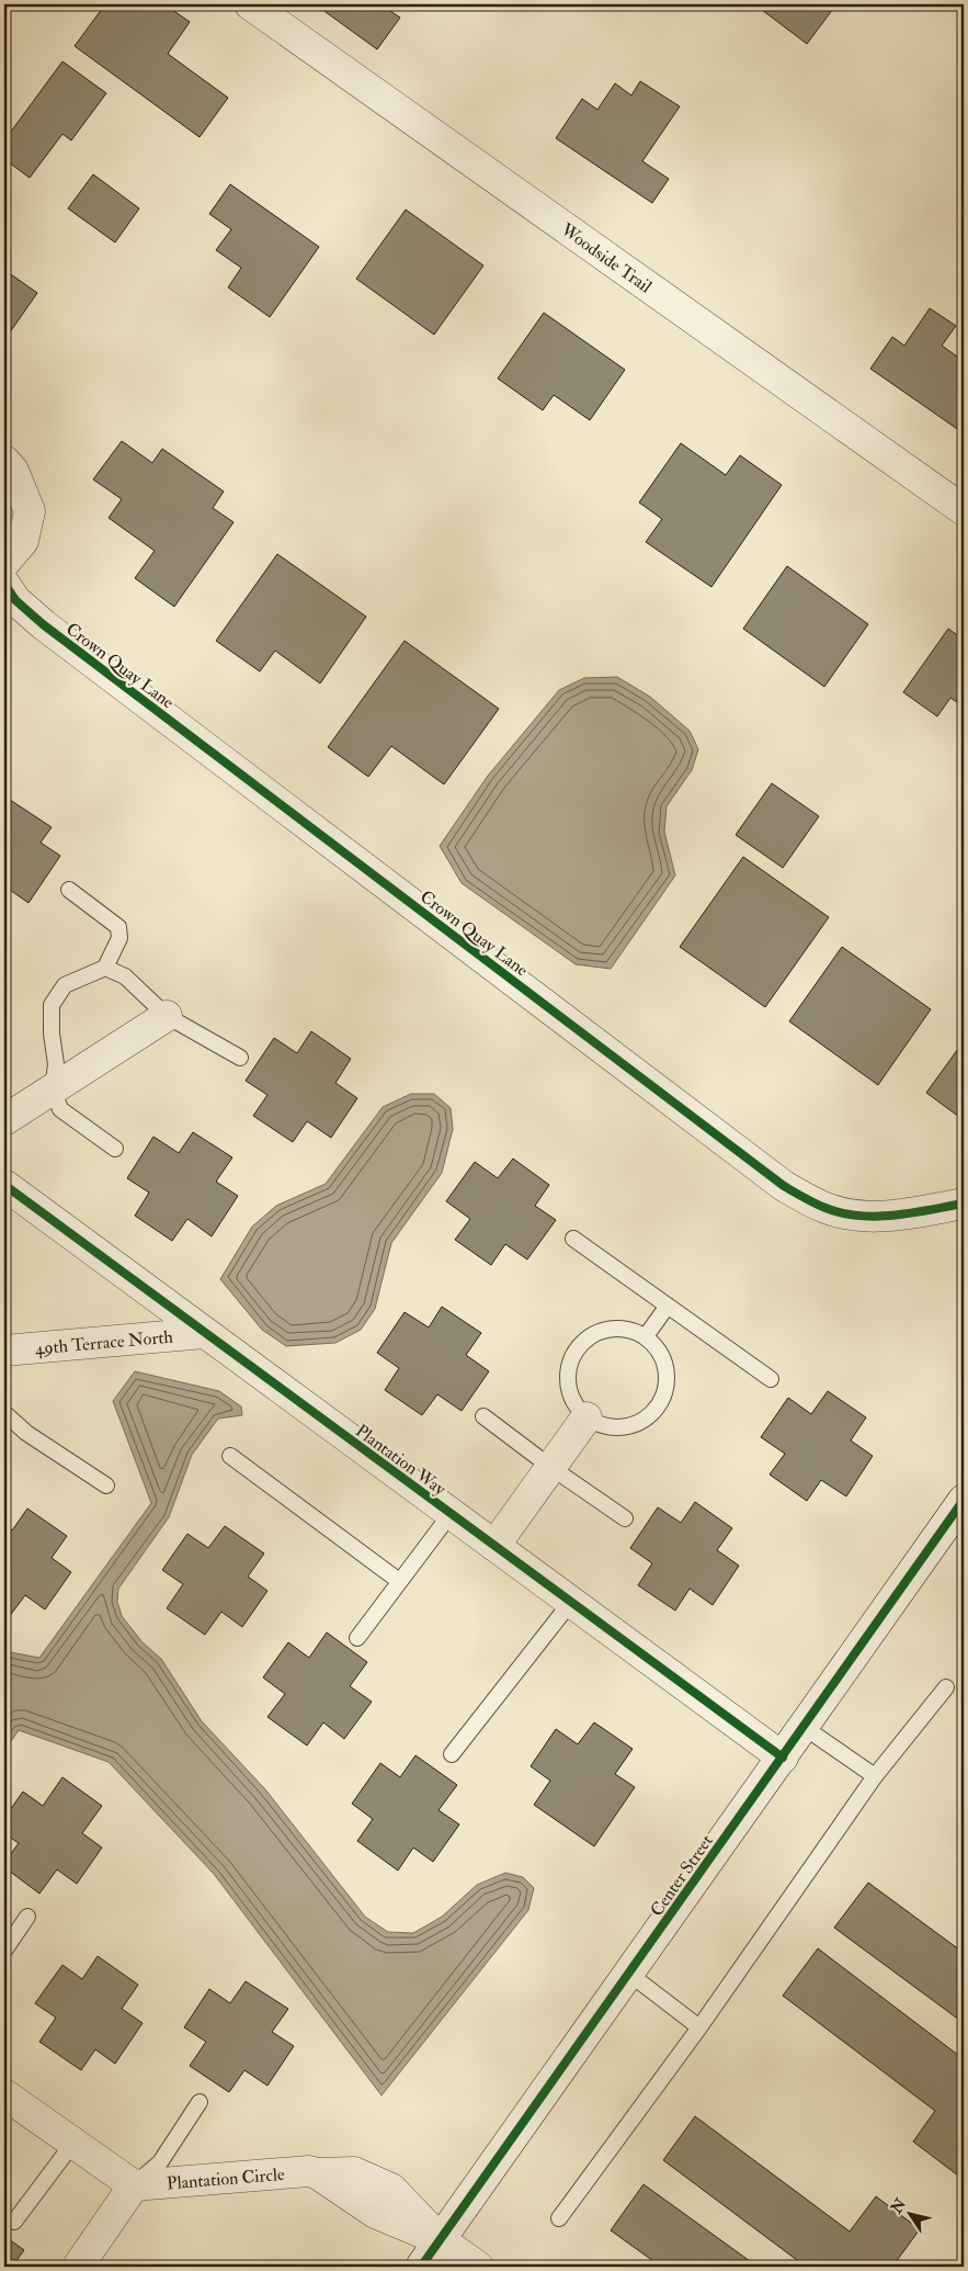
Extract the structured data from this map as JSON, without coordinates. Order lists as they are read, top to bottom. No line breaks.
{"streets":{"street":["Woodside Trail","Crown Quay Lane","49th Terrace North","Plantation Way","Center Street","Plantation Circle"]},"crossings":[["49th Terrace North","Plantation Way"],["Plantation Way","Center Street"],["Center Street","Plantation Circle"]],"north":"top left"}
